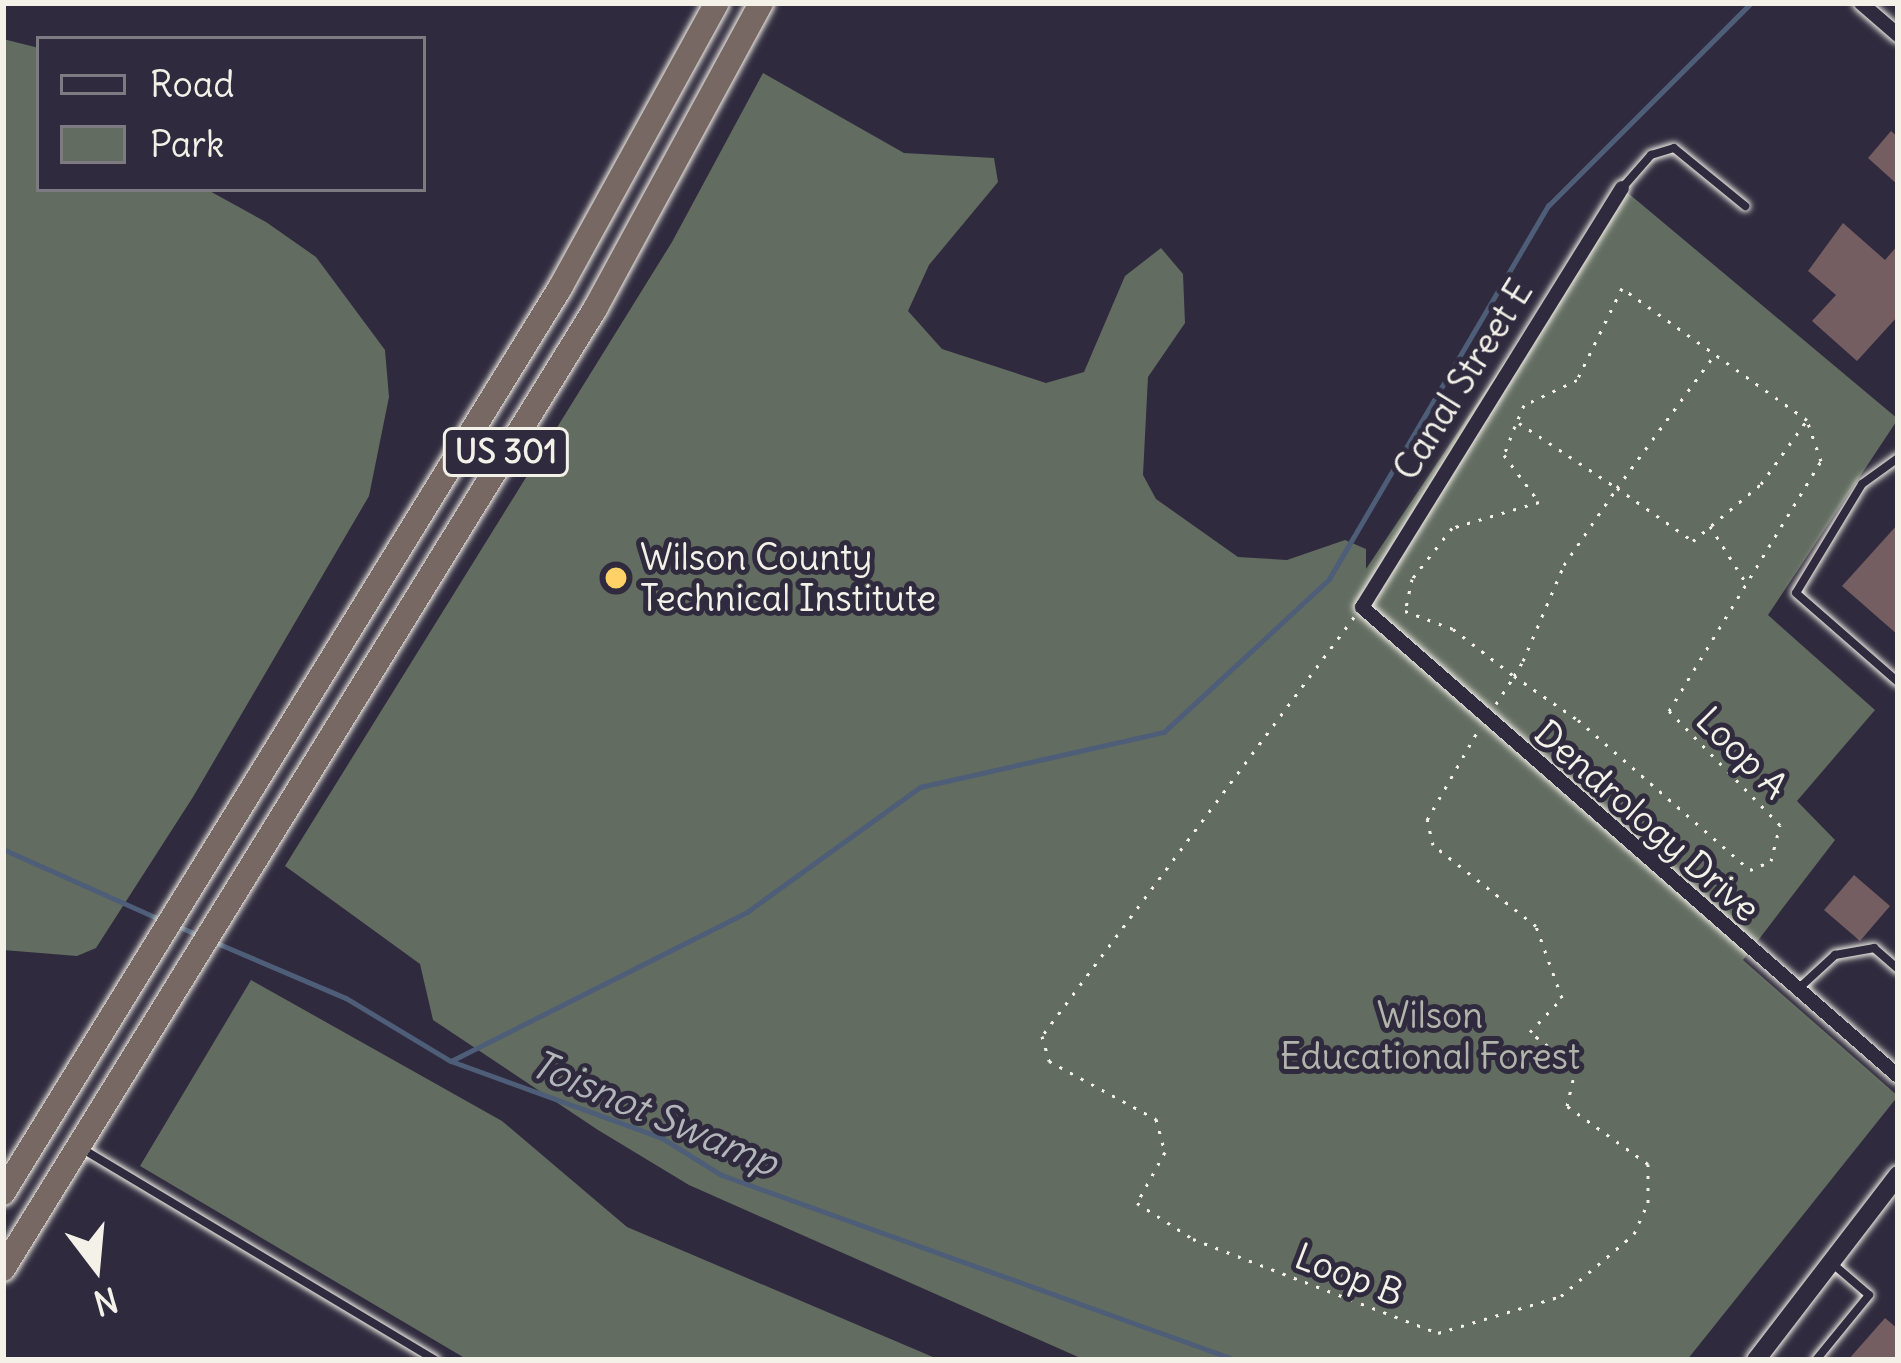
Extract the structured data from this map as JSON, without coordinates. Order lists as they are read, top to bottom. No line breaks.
{"streets":{"highway":["US 301"],"street":["Canal Street E","Dendrology Drive"],"path":["Loop A","Loop B"]},"crossings":[["Canal Street E","Dendrology Drive"],["Canal Street E","Loop B"],["Dendrology Drive","Loop B"]],"water":["Toisnot Swamp"],"parks":["Wilson Educational Forest"],"places":["Wilson County Technical Institute"],"legend":["Road","Park"],"north":"bottom"}
